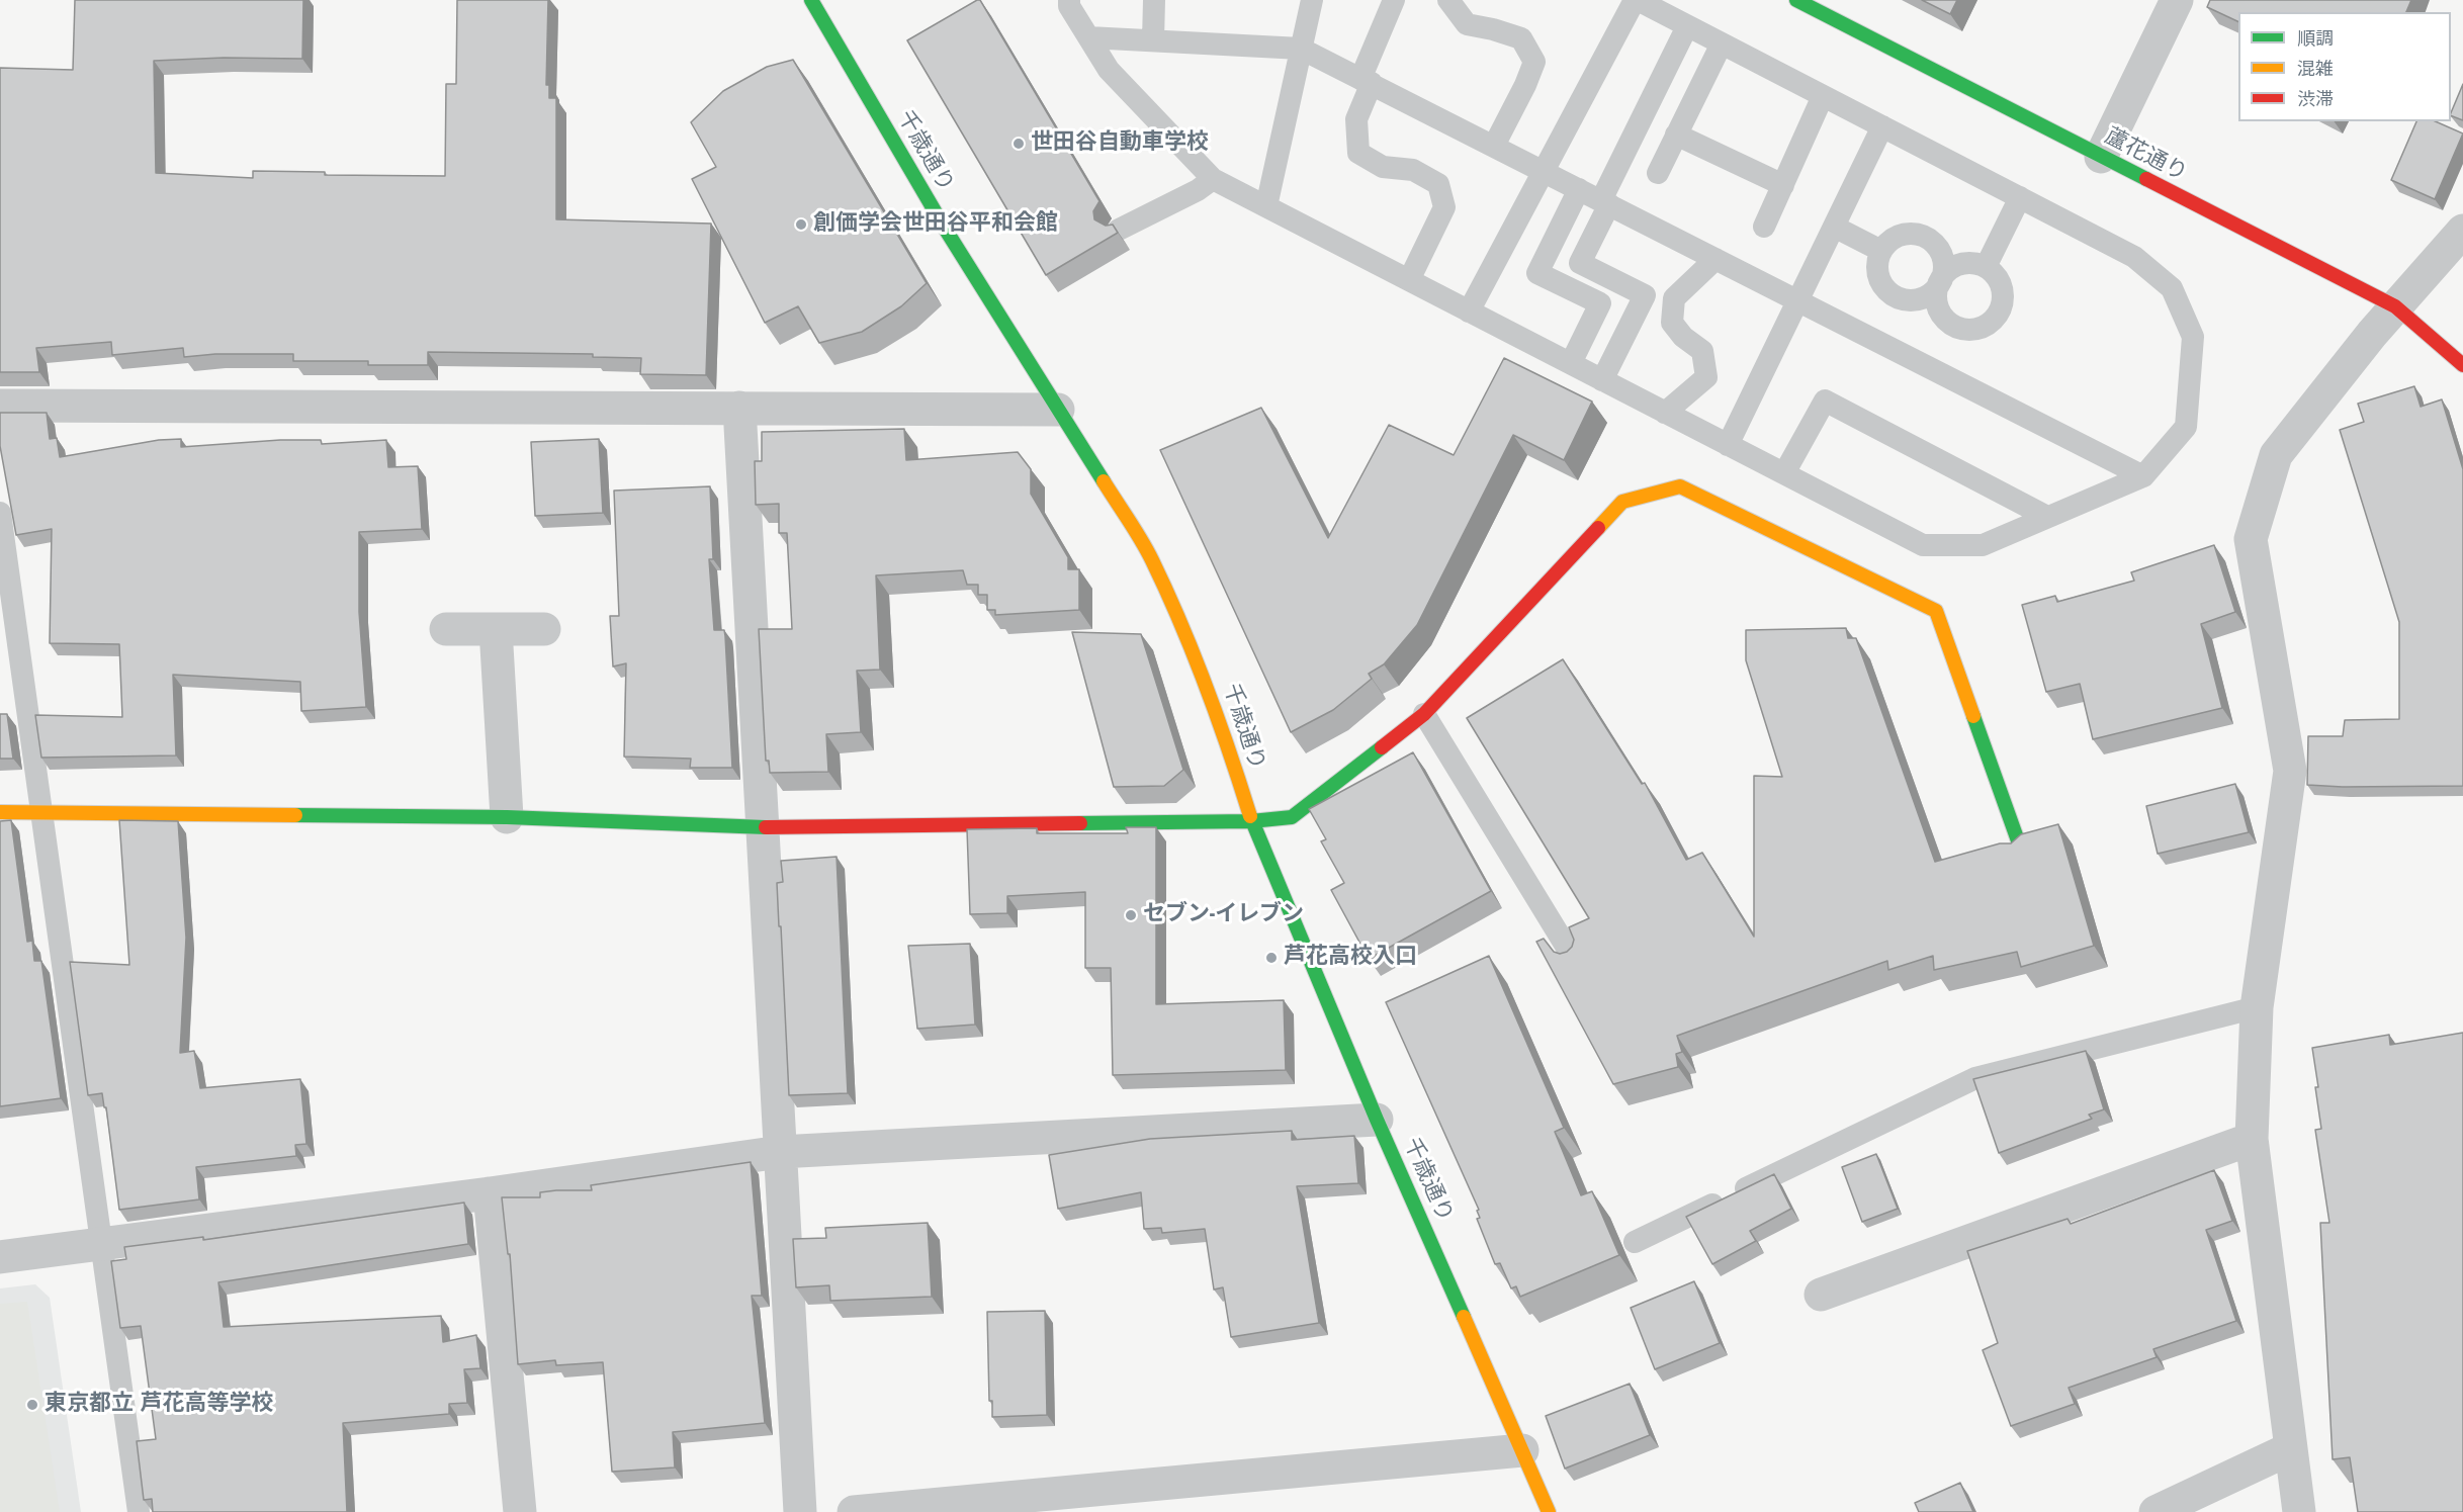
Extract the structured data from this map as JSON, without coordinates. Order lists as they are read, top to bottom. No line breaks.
{"streets":{"street":["千歳通り","蘆花通り"]},"places":["世田谷自動車学校","創価学会世田谷平和会館","セブン-イレブン","芦花高校入口","東京都立 芦花高等学校"],"legend":["順調","混雑","渋滞"]}
